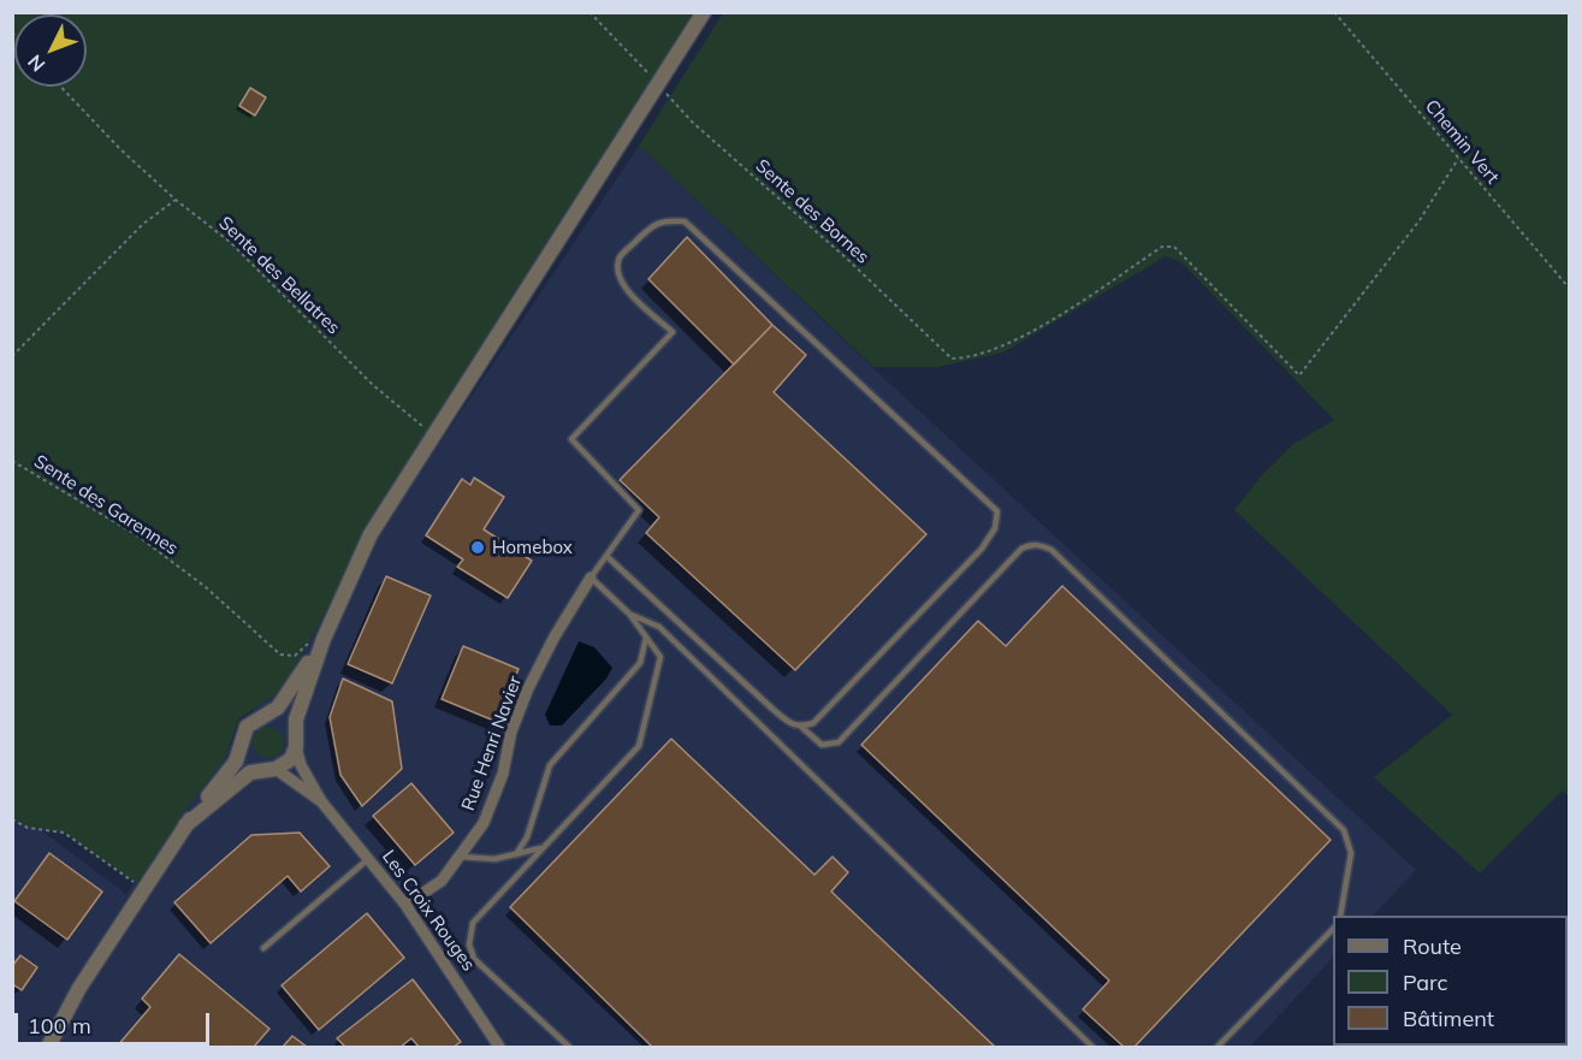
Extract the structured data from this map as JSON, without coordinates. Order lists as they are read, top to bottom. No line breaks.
{"streets":{"street":["Rue Henri Navier","Les Croix Rouges"],"path":["Chemin Vert","Sente des Bornes","Sente des Bellatres","Sente des Garennes"]},"crossings":[["Chemin Vert","Sente des Bornes"],["Rue Henri Navier","Les Croix Rouges"]],"places":["Homebox"],"legend":["Route","Parc","Bâtiment"],"scale_bar":"100 m","north":"bottom left"}
